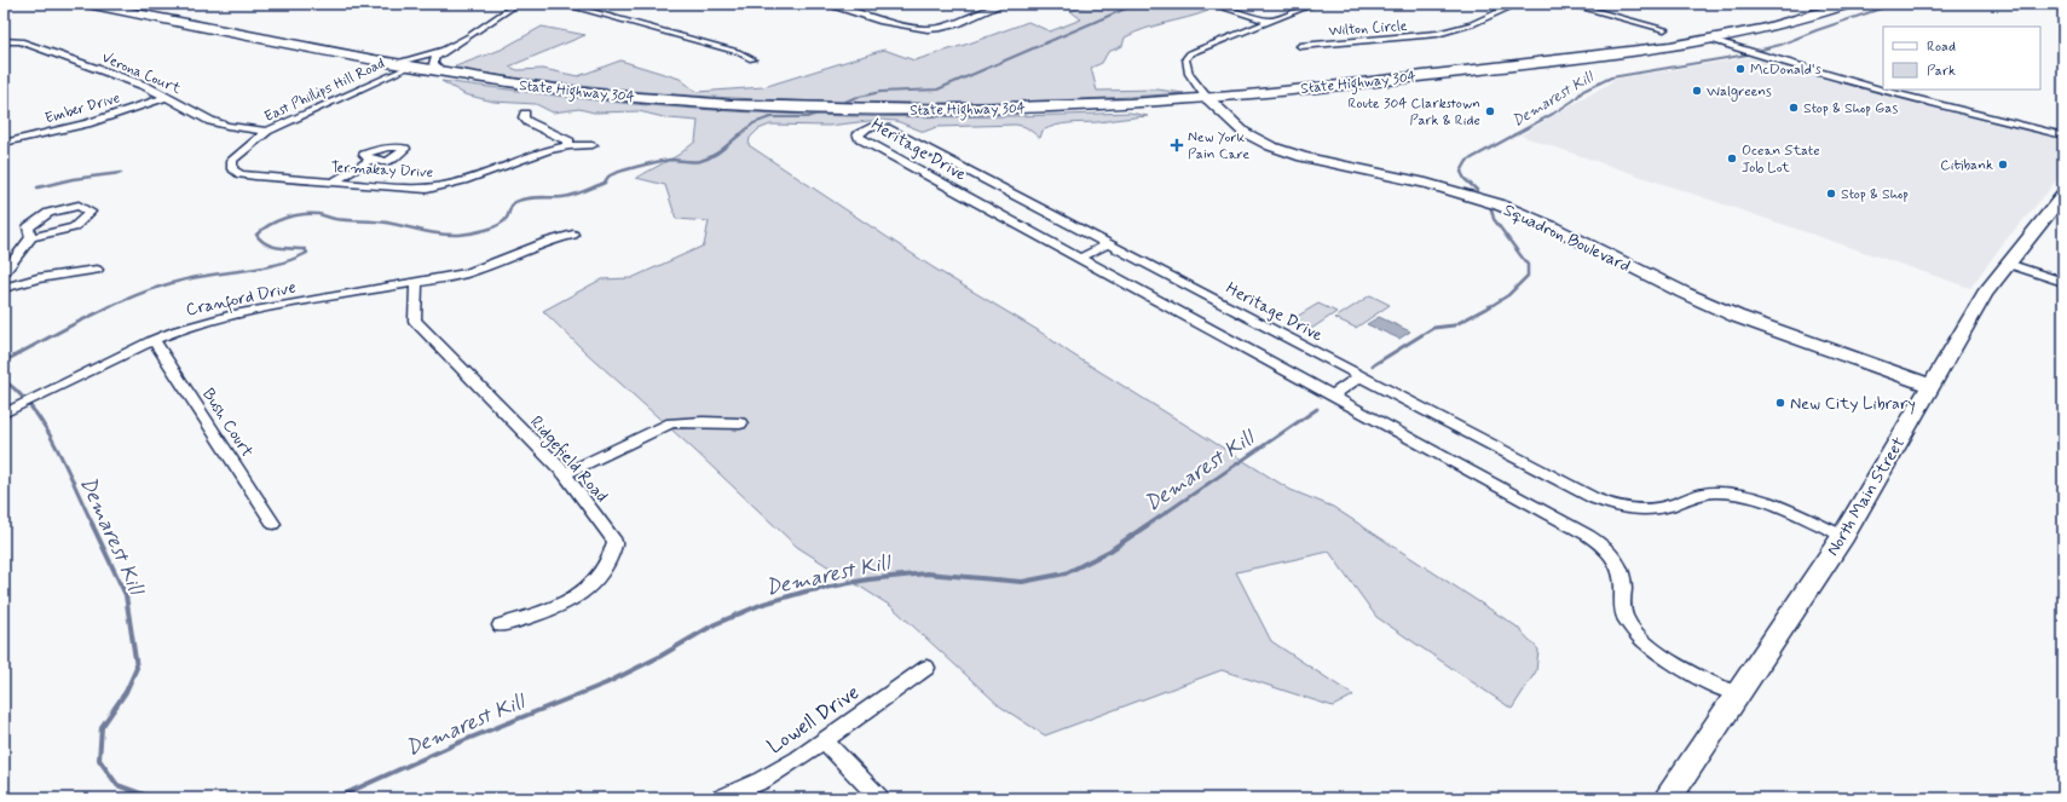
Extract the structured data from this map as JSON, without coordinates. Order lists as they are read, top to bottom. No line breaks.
{"streets":{"main road":["State Highway 304"],"street":["Wilton Circle","Verona Court","East Phillips Hill Road","Ember Drive","Heritage Drive","Termakay Drive","Squadron Boulevard","Cranford Drive","Bush Court","Ridgefield Road","North Main Street","Lowell Drive"]},"crossings":[["Verona Court","East Phillips Hill Road"],["Verona Court","Ember Drive"],["State Highway 304","East Phillips Hill Road"],["State Highway 304","Squadron Boulevard"],["East Phillips Hill Road","Termakay Drive"],["Heritage Drive","North Main Street"],["Squadron Boulevard","North Main Street"],["Cranford Drive","Bush Court"],["Cranford Drive","Ridgefield Road"]],"water":["Demarest Kill"],"places":{"other":["McDonald's","Walgreens","Stop & Shop Gas","Route 304 Clarkstown Park & Ride","Ocean State Job Lot","Citibank","Stop & Shop","New City Library"],"health":["New York Pain Care"]},"legend":["Road","Park"]}
